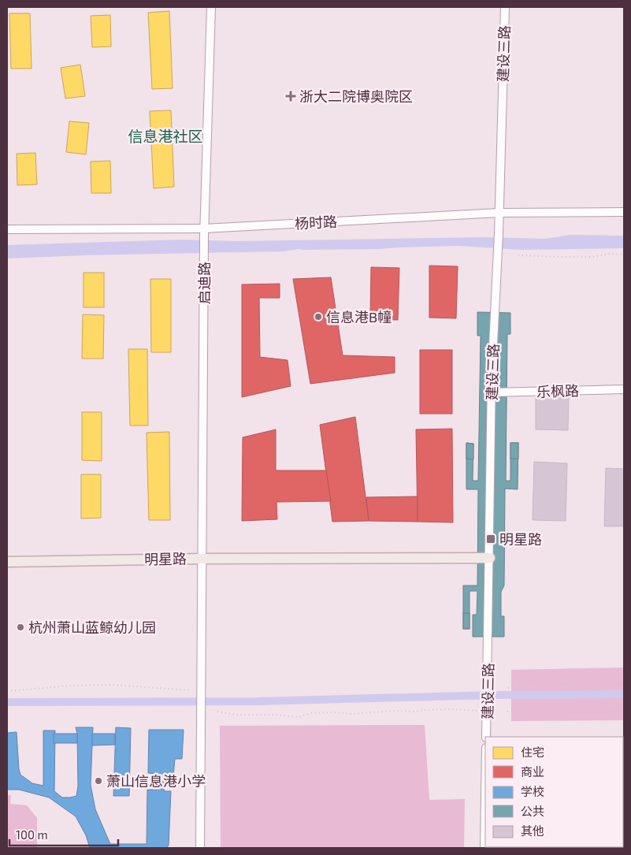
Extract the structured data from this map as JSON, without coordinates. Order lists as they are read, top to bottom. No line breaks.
{"streets":{"main road":["明星路"],"street":["建设三路","杨时路","启迪路","乐枫路"]},"crossings":[["建设三路","杨时路"],["建设三路","乐枫路"],["建设三路","明星路"],["杨时路","启迪路"],["启迪路","明星路"]],"districts":["信息港社区"],"places":{"health":["浙大二院博奥院区"],"other":["信息港B幢","杭州萧山蓝鲸幼儿园","萧山信息港小学"],"transit":["明星路"]},"legend":["住宅","商业","学校","公共","其他"],"scale_bar":"100 m"}
